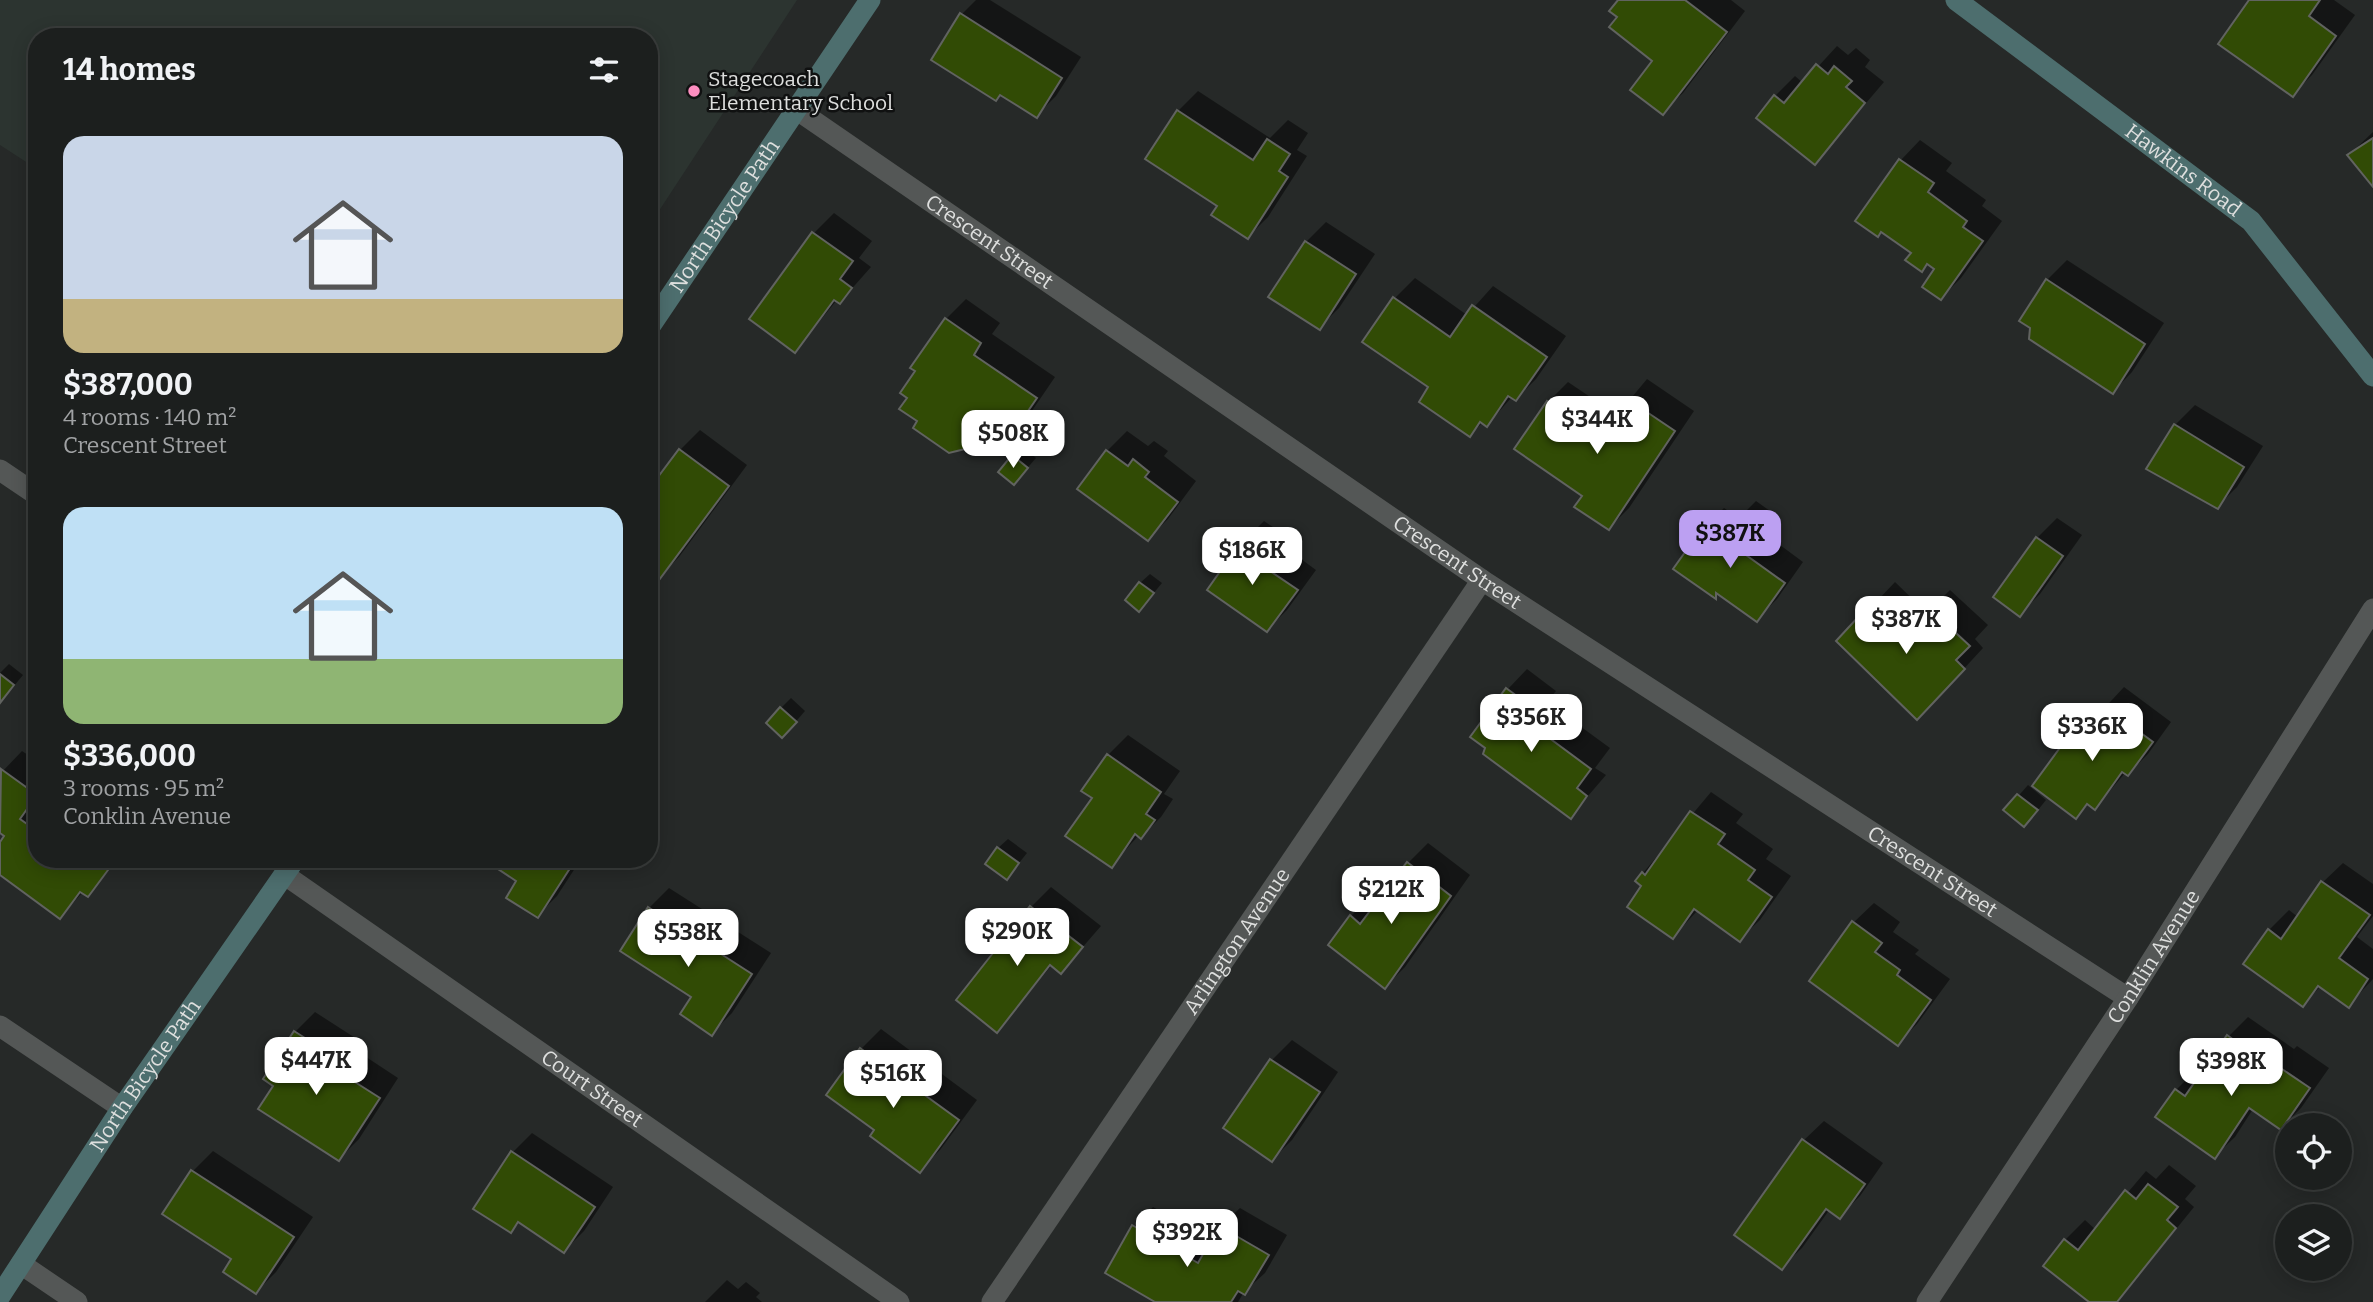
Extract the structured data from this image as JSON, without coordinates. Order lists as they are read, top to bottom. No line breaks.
{"streets":{"street":["Hawkins Road","North Bicycle Path","Crescent Street","Arlington Avenue","Conklin Avenue","Court Street"]},"crossings":[["North Bicycle Path","Crescent Street"],["Crescent Street","Arlington Avenue"],["Crescent Street","Conklin Avenue"]],"places":["Stagecoach Elementary School"],"page":{"heading":"14 homes","list":[{"name":"$387,000","note":"4 rooms · 140 m² · Crescent Street"},{"name":"$336,000","note":"3 rooms · 95 m² · Conklin Avenue"}],"price":["$344K","$508K","$387K","$186K","$387K","$356K","$336K","$212K","$290K","$538K","$447K","$398K","$516K","$392K"]}}
